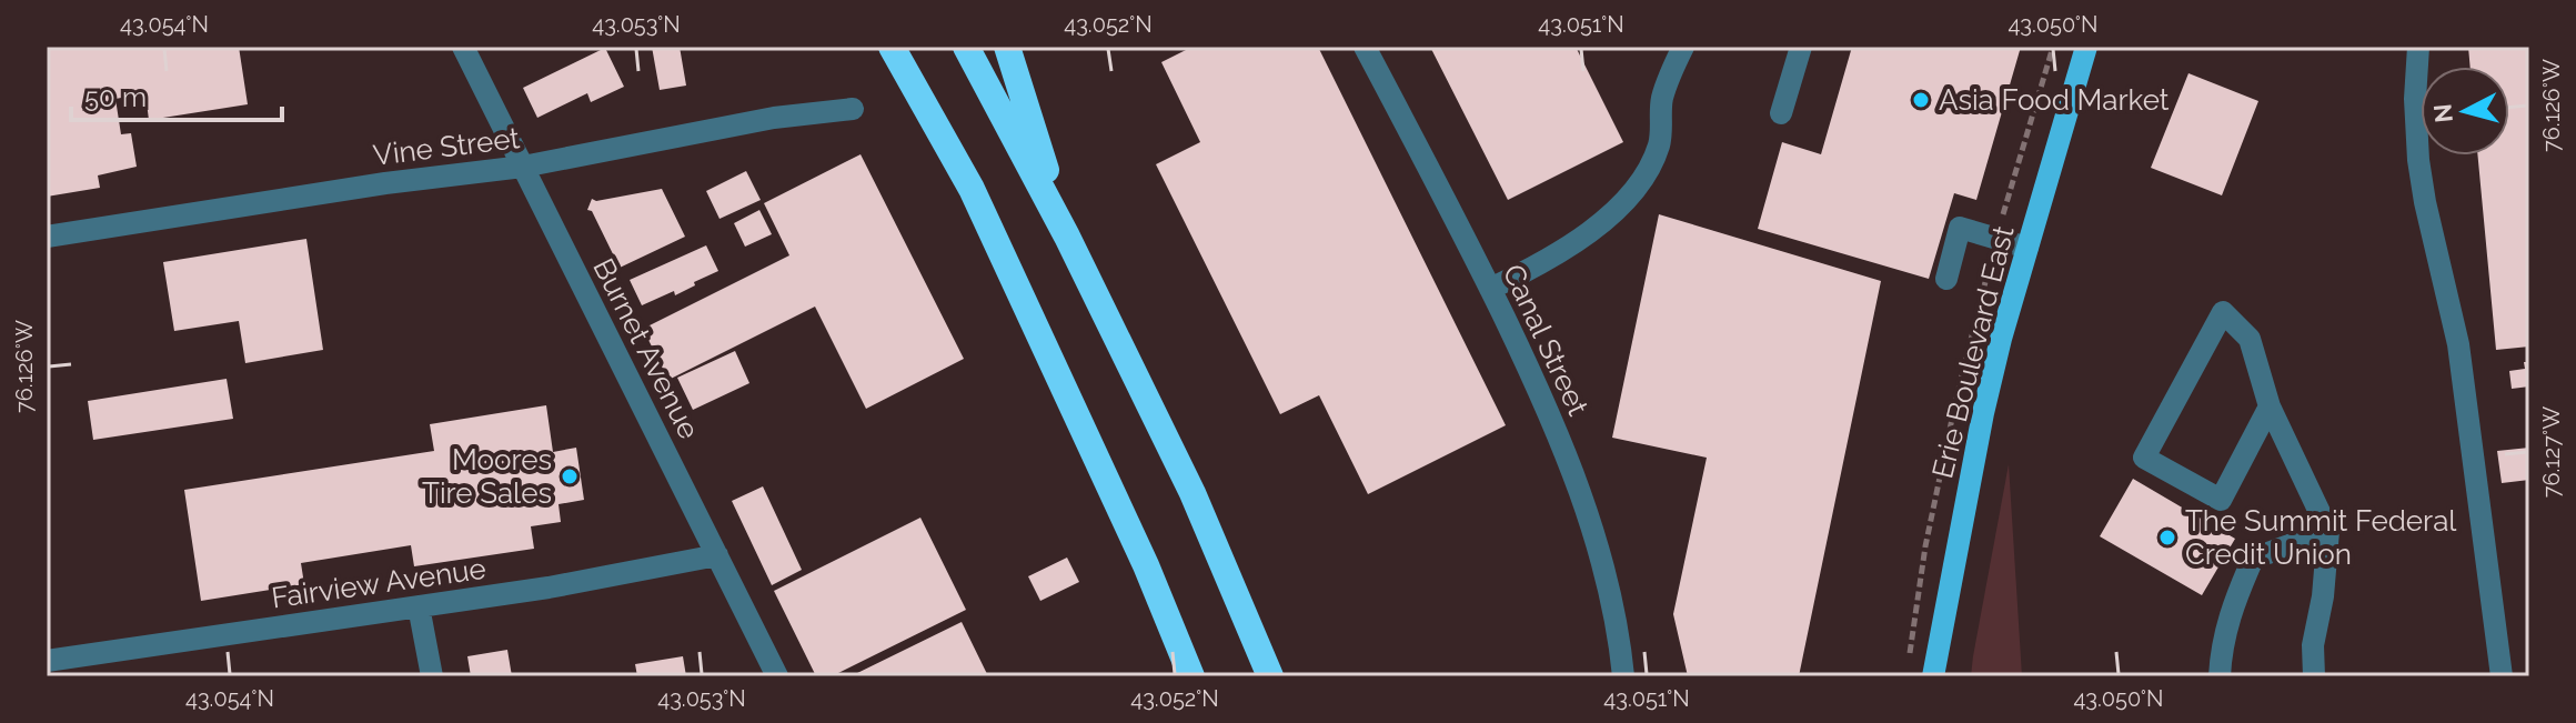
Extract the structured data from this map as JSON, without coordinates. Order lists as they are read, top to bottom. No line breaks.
{"streets":{"main road":["Erie Boulevard East"],"street":["Vine Street","Canal Street","Burnet Avenue","Fairview Avenue"]},"crossings":[["Vine Street","Burnet Avenue"],["Burnet Avenue","Fairview Avenue"]],"places":["Asia Food Market","Moores Tire Sales","The Summit Federal Credit Union"],"scale_bar":"50 m","north":"left","coordinates":["43.054°N","43.053°N","43.052°N","43.051°N","43.050°N","76.126°W","76.127°W"]}
